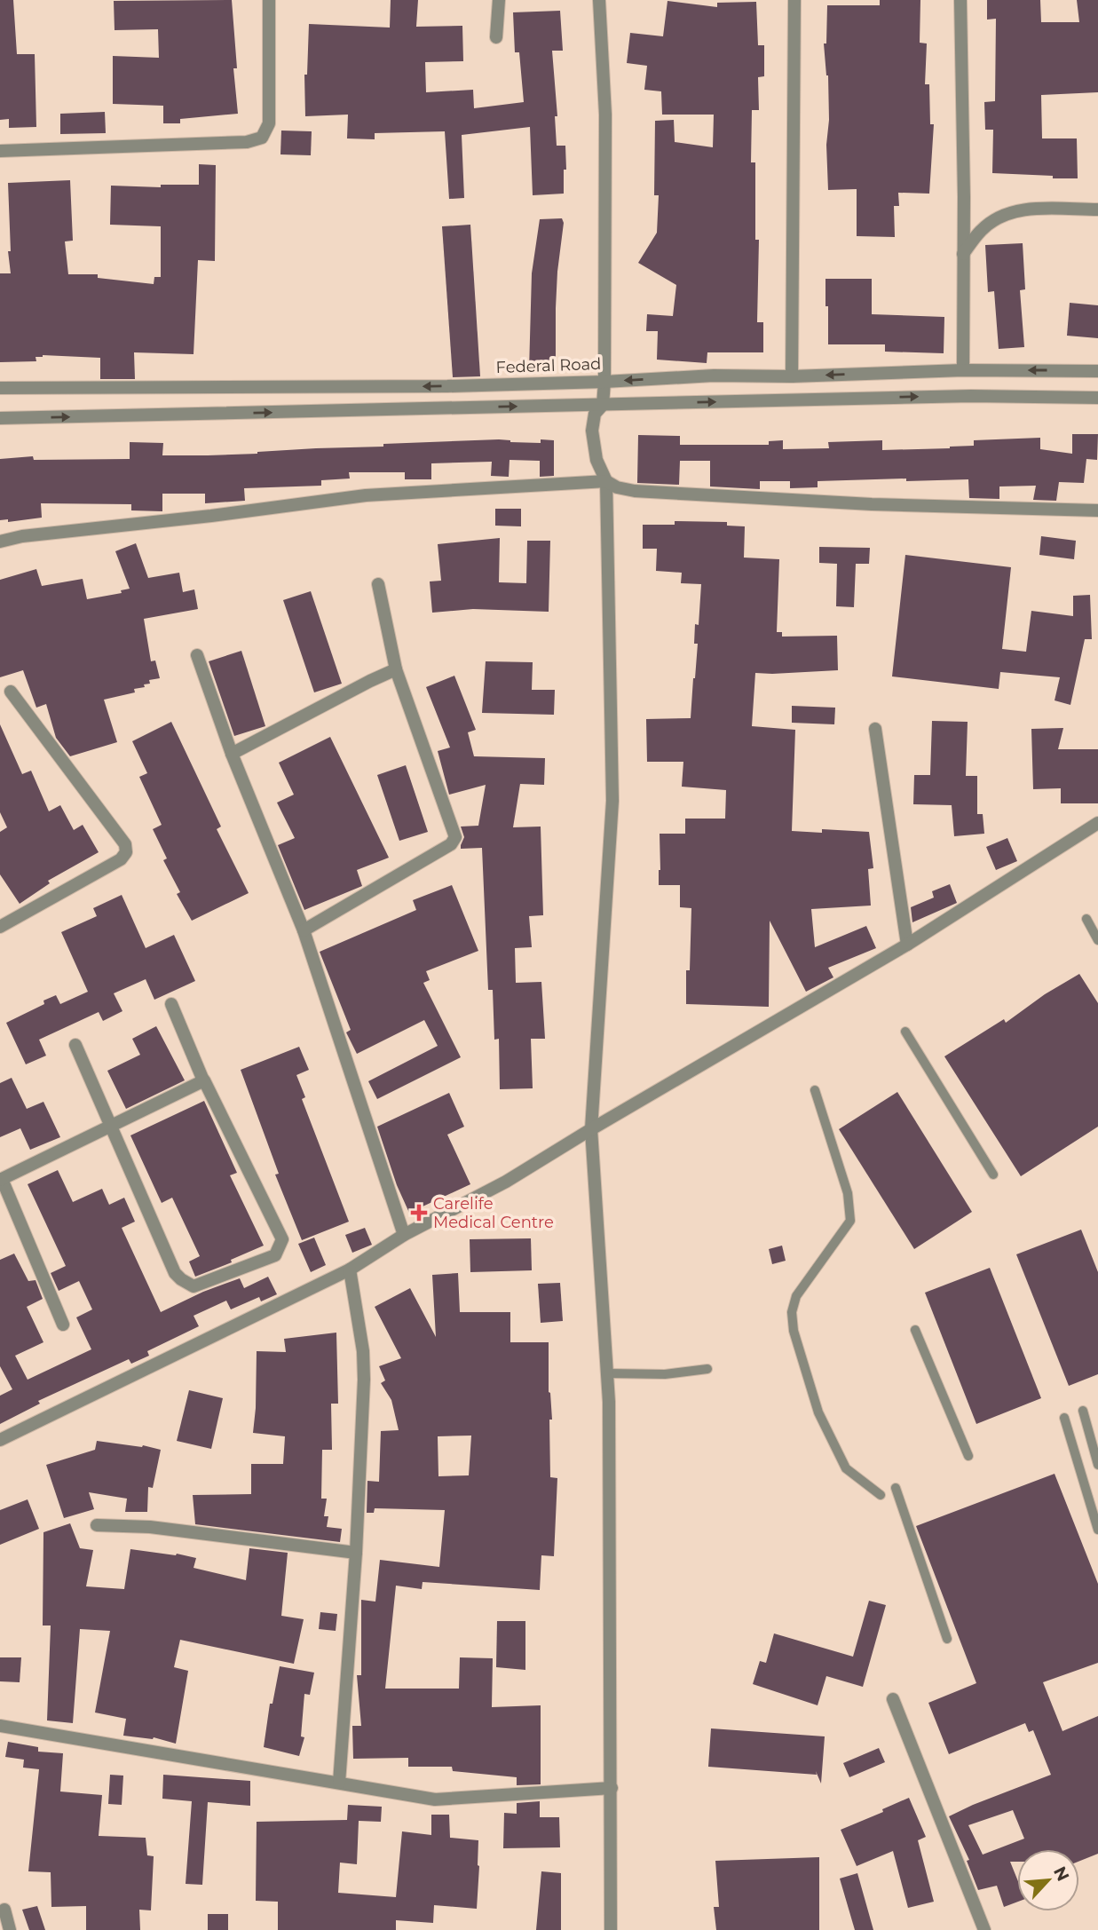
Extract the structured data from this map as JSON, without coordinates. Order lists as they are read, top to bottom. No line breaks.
{"streets":{"street":["Federal Road"]},"places":{"health":["Carelife Medical Centre"]},"north":"top right"}
